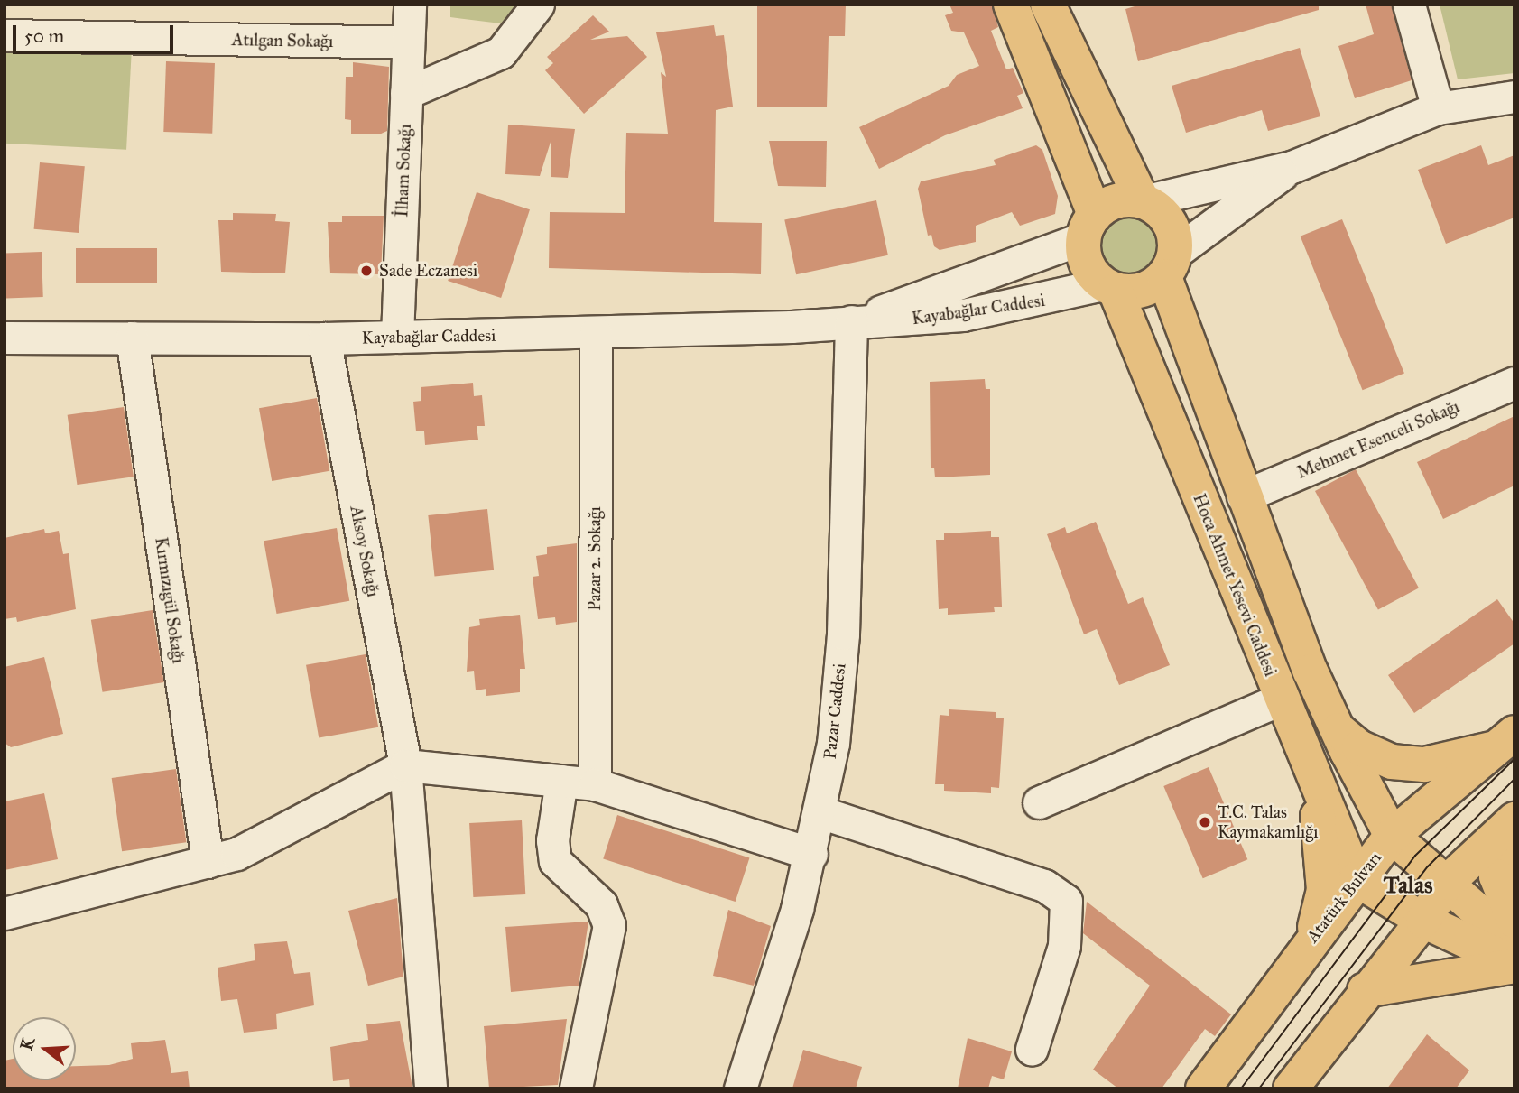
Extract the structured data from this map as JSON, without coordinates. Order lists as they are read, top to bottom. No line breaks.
{"streets":{"main road":["Hoca Ahmet Yesevi Caddesi","Atatürk Bulvarı"],"street":["Atılgan Sokağı","İlham Sokağı","Kayabağlar Caddesi","Mehmet Esenceli Sokağı","Aksoy Sokağı","Pazar 2. Sokağı","Kırmızıgül Sokağı","Pazar Caddesi"]},"crossings":[["Atılgan Sokağı","İlham Sokağı"],["İlham Sokağı","Kayabağlar Caddesi"],["Kayabağlar Caddesi","Aksoy Sokağı"],["Kayabağlar Caddesi","Pazar 2. Sokağı"],["Kayabağlar Caddesi","Hoca Ahmet Yesevi Caddesi"],["Kayabağlar Caddesi","Kırmızıgül Sokağı"],["Kayabağlar Caddesi","Pazar Caddesi"],["Hoca Ahmet Yesevi Caddesi","Atatürk Bulvarı"]],"districts":["Talas"],"places":["Sade Eczanesi","T.C. Talas Kaymakamlığı"],"scale_bar":"50 m","north":"left"}
